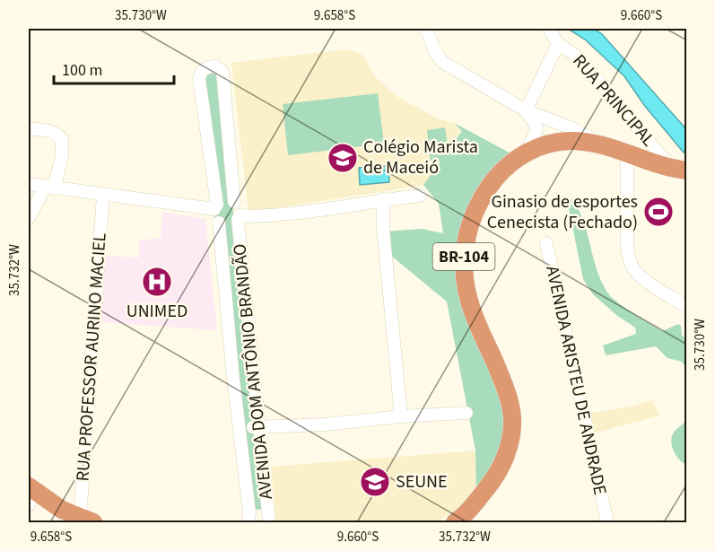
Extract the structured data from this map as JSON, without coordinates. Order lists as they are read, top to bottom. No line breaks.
{"streets":{"highway":["BR-104"],"street":["RUA PRINCIPAL","RUA PROFESSOR AURINO MACIEL","AVENIDA DOM ANTÔNIO BRANDÃO","AVENIDA ARISTEU DE ANDRADE"]},"crossings":[["RUA PRINCIPAL","BR-104"]],"places":{"school or university":["Colégio Marista de Maceió","SEUNE"],"sports":["Ginasio de esportes Cenecista (Fechado)"],"hospital":["UNIMED"]},"scale_bar":"100 m","coordinates":["35.730°W","9.658°S","9.660°S","35.732°W"]}
